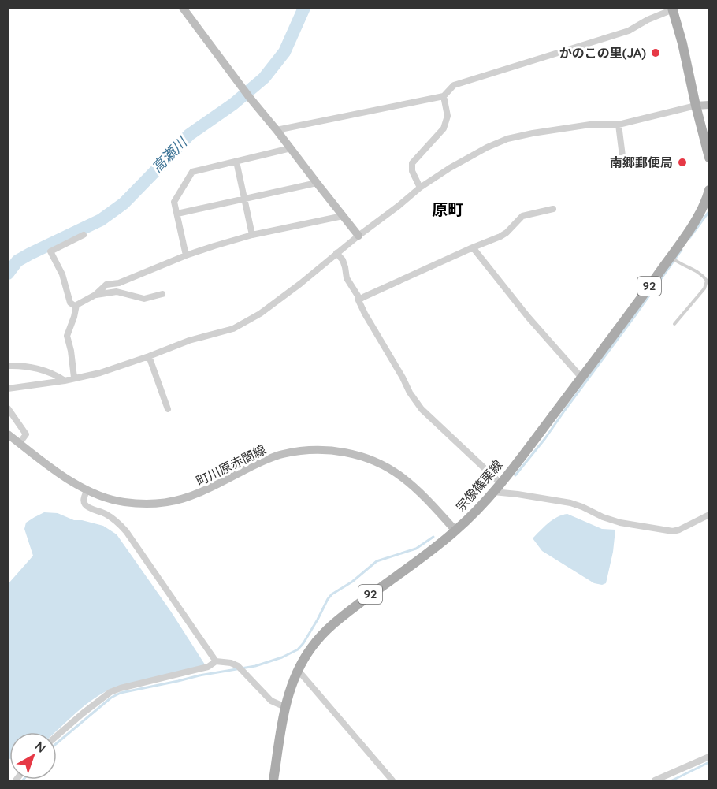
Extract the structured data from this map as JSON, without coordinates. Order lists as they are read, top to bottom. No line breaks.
{"streets":{"main road":["92","町川原赤間線","宗像篠栗線"]},"crossings":[["町川原赤間線","宗像篠栗線"]],"districts":["原町"],"water":["高瀬川"],"places":["かのこの里(JA)","南郷郵便局"],"north":"top right"}
